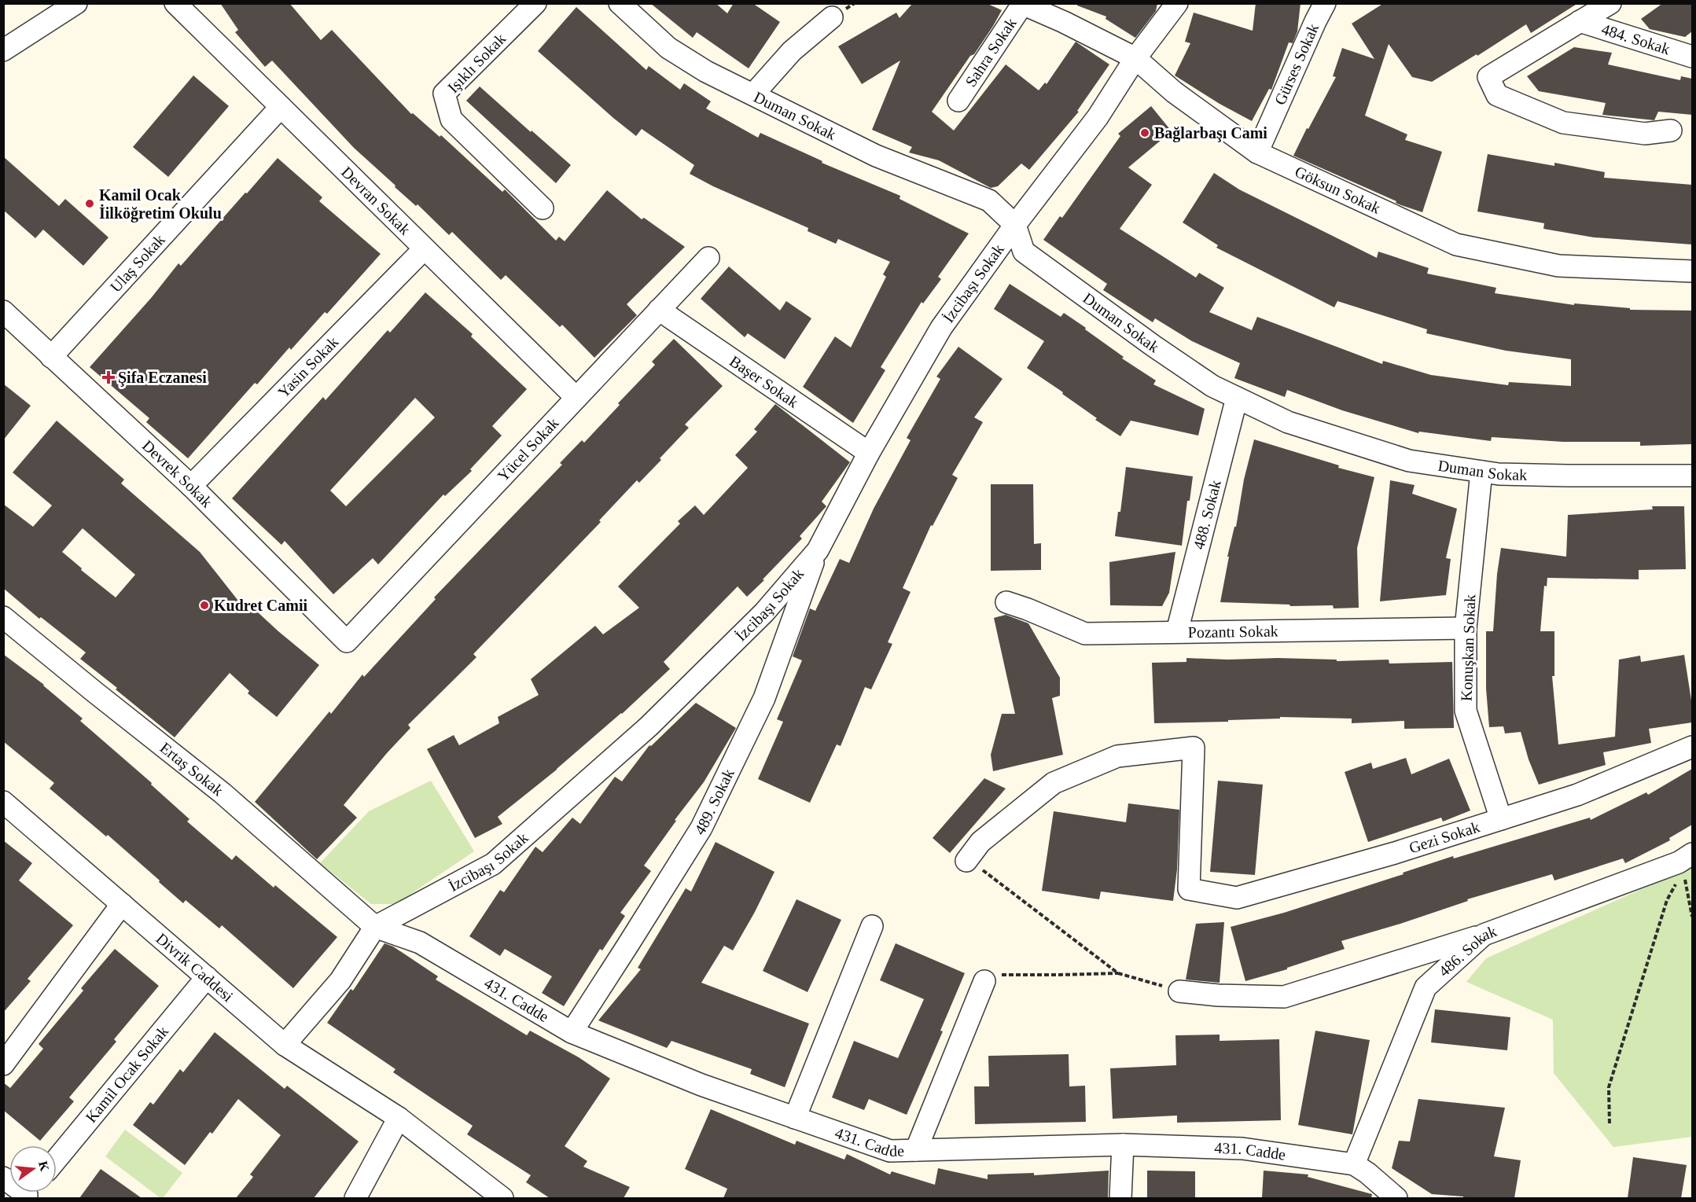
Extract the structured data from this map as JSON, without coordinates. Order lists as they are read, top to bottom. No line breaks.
{"streets":{"street":["484. Sokak","Sahra Sokak","Işıklı Sokak","Gürses Sokak","Duman Sokak","Göksun Sokak","Devran Sokak","Ulaş Sokak","İzcibaşı Sokak","Yasin Sokak","Başer Sokak","Yücel Sokak","Devrek Sokak","488. Sokak","Pozantı Sokak","Konuşkan Sokak","Ertaş Sokak","489. Sokak","Gezi Sokak","486. Sokak","Divrik Caddesi","431. Cadde","Kamil Ocak Sokak"]},"crossings":[["Sahra Sokak","Göksun Sokak"],["Gürses Sokak","Göksun Sokak"],["Duman Sokak","İzcibaşı Sokak"],["Duman Sokak","488. Sokak"],["Duman Sokak","Konuşkan Sokak"],["Göksun Sokak","İzcibaşı Sokak"],["Devran Sokak","Ulaş Sokak"],["Devran Sokak","Yasin Sokak"],["Devran Sokak","Yücel Sokak"],["Ulaş Sokak","Devrek Sokak"],["İzcibaşı Sokak","Başer Sokak"],["İzcibaşı Sokak","Ertaş Sokak"],["İzcibaşı Sokak","489. Sokak"],["İzcibaşı Sokak","Divrik Caddesi"],["İzcibaşı Sokak","431. Cadde"],["Yasin Sokak","Devrek Sokak"],["Başer Sokak","Yücel Sokak"],["Yücel Sokak","Devrek Sokak"],["488. Sokak","Pozantı Sokak"],["Pozantı Sokak","Konuşkan Sokak"],["Konuşkan Sokak","Gezi Sokak"],["Ertaş Sokak","431. Cadde"],["489. Sokak","431. Cadde"],["486. Sokak","431. Cadde"],["Divrik Caddesi","Kamil Ocak Sokak"]],"places":{"other":["Bağlarbaşı Cami","Kamil Ocak İilköğretim Okulu","Kudret Camii"],"health":["Şifa Eczanesi"]},"north":"right"}
